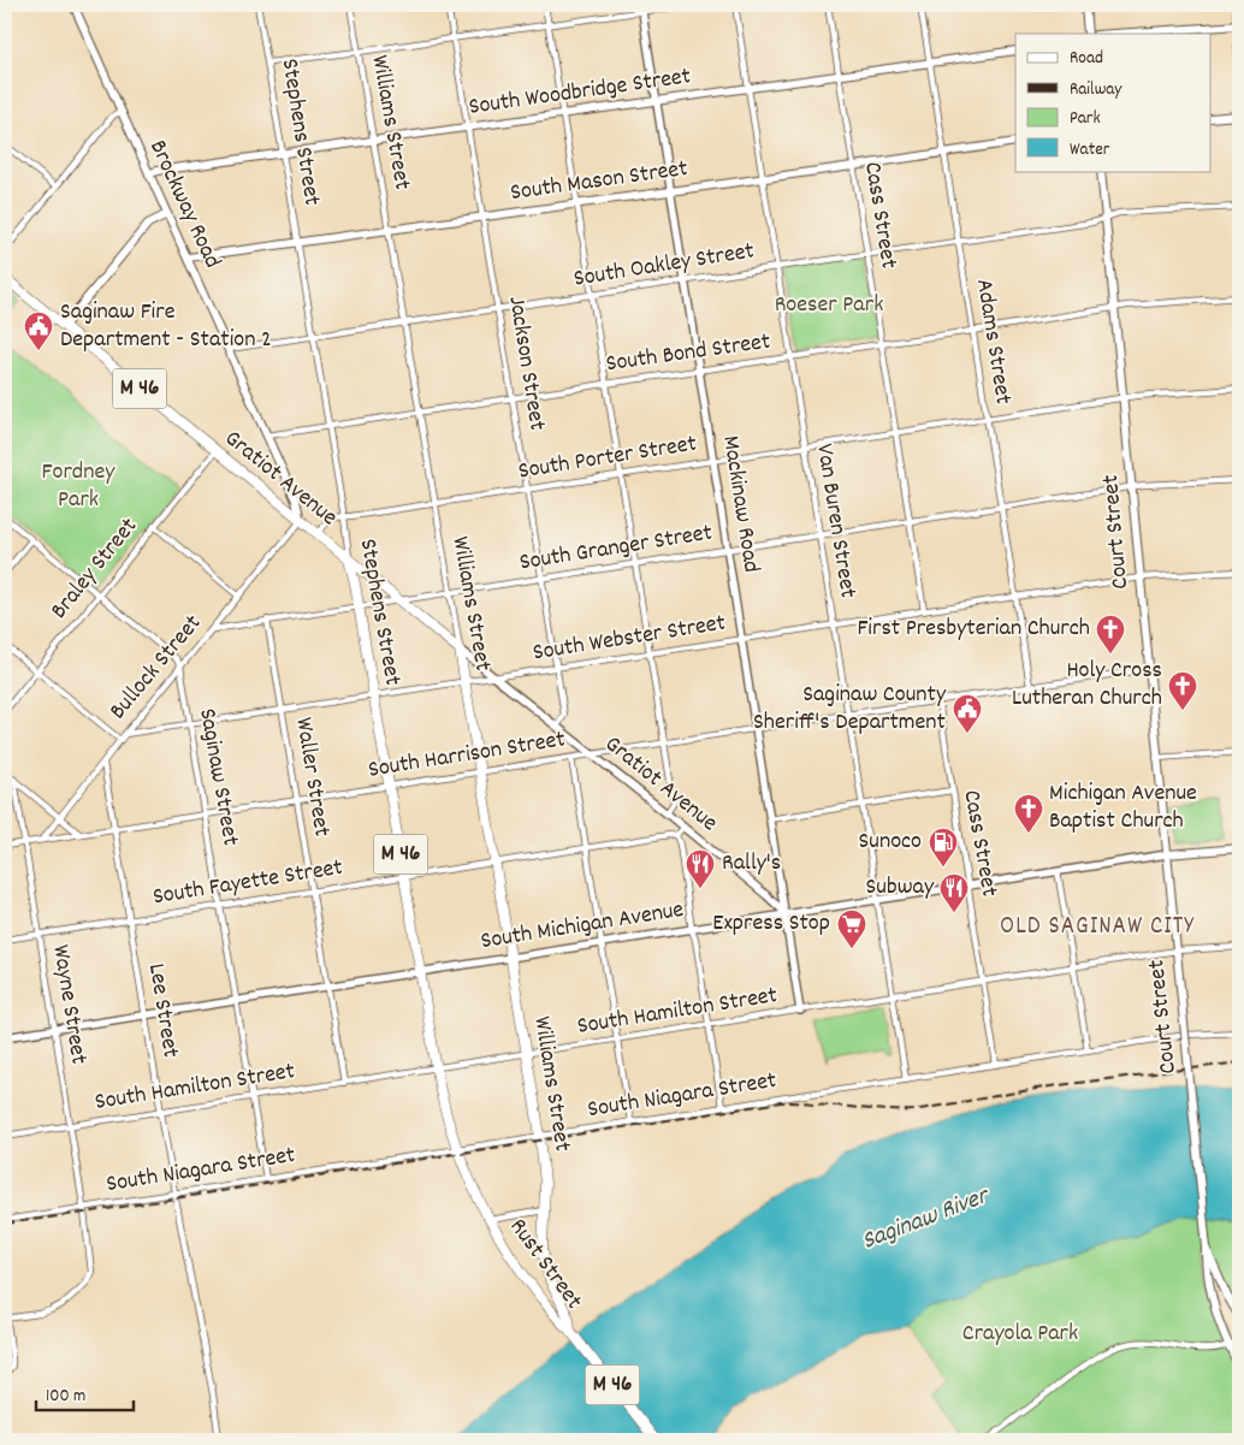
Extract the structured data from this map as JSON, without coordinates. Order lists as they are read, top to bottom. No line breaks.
{"streets":{"highway":["Williams Street","Stephens Street","M 46","Gratiot Avenue","Rust Street"],"main road":["South Woodbridge Street","South Mason Street","Brockway Road","Court Street"],"street":["Cass Street","South Oakley Street","Adams Street","South Bond Street","Jackson Street","South Porter Street","Mackinaw Road","Van Buren Street","South Granger Street","Braley Street","South Webster Street","Bullock Street","South Harrison Street","Saginaw Street","Waller Street","South Fayette Street","South Michigan Avenue","Wayne Street","Lee Street","South Hamilton Street","South Niagara Street"]},"crossings":[["South Woodbridge Street","Williams Street"],["South Woodbridge Street","Stephens Street"],["South Woodbridge Street","Brockway Road"],["South Woodbridge Street","Cass Street"],["South Woodbridge Street","Adams Street"],["South Woodbridge Street","Jackson Street"],["South Woodbridge Street","Mackinaw Road"],["South Woodbridge Street","Van Buren Street"],["Williams Street","South Mason Street"],["Williams Street","South Oakley Street"],["Williams Street","South Bond Street"],["Williams Street","M 46"],["Williams Street","South Porter Street"],["Williams Street","Gratiot Avenue"],["Williams Street","South Granger Street"],["Williams Street","South Webster Street"],["Williams Street","South Harrison Street"],["Williams Street","South Fayette Street"],["Williams Street","South Michigan Avenue"],["Williams Street","South Hamilton Street"],["Williams Street","South Niagara Street"],["Williams Street","Rust Street"],["Stephens Street","South Mason Street"],["Stephens Street","South Oakley Street"],["Stephens Street","South Bond Street"],["Stephens Street","South Porter Street"],["Stephens Street","Gratiot Avenue"],["Stephens Street","South Granger Street"],["Stephens Street","South Webster Street"],["Stephens Street","South Harrison Street"],["Stephens Street","South Fayette Street"],["Stephens Street","South Michigan Avenue"],["Stephens Street","South Hamilton Street"],["Stephens Street","South Niagara Street"],["Stephens Street","Rust Street"],["South Mason Street","Brockway Road"],["South Mason Street","Cass Street"],["South Mason Street","Adams Street"],["South Mason Street","Jackson Street"],["South Mason Street","Mackinaw Road"],["South Mason Street","Van Buren Street"],["Brockway Road","South Oakley Street"],["Brockway Road","South Bond Street"],["Brockway Road","Gratiot Avenue"],["Brockway Road","Bullock Street"],["Cass Street","South Oakley Street"],["Cass Street","South Bond Street"],["Cass Street","South Porter Street"],["Cass Street","South Granger Street"],["Cass Street","South Webster Street"],["Cass Street","South Harrison Street"],["Cass Street","South Michigan Avenue"],["Cass Street","South Hamilton Street"],["Cass Street","South Niagara Street"],["South Oakley Street","Adams Street"],["South Oakley Street","Jackson Street"],["South Oakley Street","Mackinaw Road"],["South Oakley Street","Van Buren Street"],["South Oakley Street","Court Street"],["Adams Street","South Bond Street"],["Adams Street","South Porter Street"],["Adams Street","South Granger Street"],["Adams Street","South Webster Street"],["Adams Street","South Harrison Street"],["South Bond Street","Jackson Street"],["South Bond Street","Mackinaw Road"],["South Bond Street","Van Buren Street"],["South Bond Street","Court Street"],["Jackson Street","South Porter Street"],["Jackson Street","Gratiot Avenue"],["Jackson Street","South Granger Street"],["Jackson Street","South Webster Street"],["M 46","Rust Street"],["South Porter Street","Gratiot Avenue"],["South Porter Street","Mackinaw Road"],["South Porter Street","Van Buren Street"],["South Porter Street","Court Street"],["Gratiot Avenue","Mackinaw Road"],["Gratiot Avenue","South Granger Street"],["Gratiot Avenue","Braley Street"],["Gratiot Avenue","South Webster Street"],["Gratiot Avenue","Bullock Street"],["Gratiot Avenue","South Harrison Street"],["Gratiot Avenue","South Michigan Avenue"],["Mackinaw Road","South Granger Street"],["Mackinaw Road","South Webster Street"],["Mackinaw Road","South Harrison Street"],["Mackinaw Road","South Michigan Avenue"],["Mackinaw Road","South Hamilton Street"],["Van Buren Street","South Granger Street"],["Van Buren Street","South Webster Street"],["Van Buren Street","South Harrison Street"],["Van Buren Street","South Michigan Avenue"],["Van Buren Street","South Hamilton Street"],["Van Buren Street","South Niagara Street"],["Court Street","South Granger Street"],["Court Street","South Webster Street"],["Court Street","South Harrison Street"],["Court Street","South Michigan Avenue"],["Court Street","South Hamilton Street"],["South Granger Street","Bullock Street"],["South Granger Street","Waller Street"],["South Webster Street","Bullock Street"],["South Webster Street","Saginaw Street"],["South Webster Street","Waller Street"],["Bullock Street","South Harrison Street"],["Bullock Street","Saginaw Street"],["Bullock Street","Lee Street"],["South Harrison Street","Saginaw Street"],["South Harrison Street","Waller Street"],["South Harrison Street","Wayne Street"],["South Harrison Street","Lee Street"],["Saginaw Street","South Fayette Street"],["Saginaw Street","South Michigan Avenue"],["Saginaw Street","South Hamilton Street"],["Saginaw Street","South Niagara Street"],["Waller Street","South Fayette Street"],["Waller Street","South Michigan Avenue"],["Waller Street","South Hamilton Street"],["South Fayette Street","Wayne Street"],["South Fayette Street","Lee Street"],["South Michigan Avenue","Wayne Street"],["South Michigan Avenue","Lee Street"],["Wayne Street","South Hamilton Street"],["Wayne Street","South Niagara Street"],["Lee Street","South Hamilton Street"],["Lee Street","South Niagara Street"]],"districts":["OLD SAGINAW CITY"],"water":["Saginaw River"],"parks":["Roeser Park","Fordney Park","Crayola Park"],"places":{"public building":["Saginaw Fire Department - Station 2","Saginaw County Sheriff's Department"],"church":["First Presbyterian Church","Holy Cross Lutheran Church","Michigan Avenue Baptist Church"],"fuel station":["Sunoco"],"restaurant":["Rally's","Subway"],"supermarket":["Express Stop"]},"legend":["Road","Railway","Park","Water"],"scale_bar":"100 m"}
